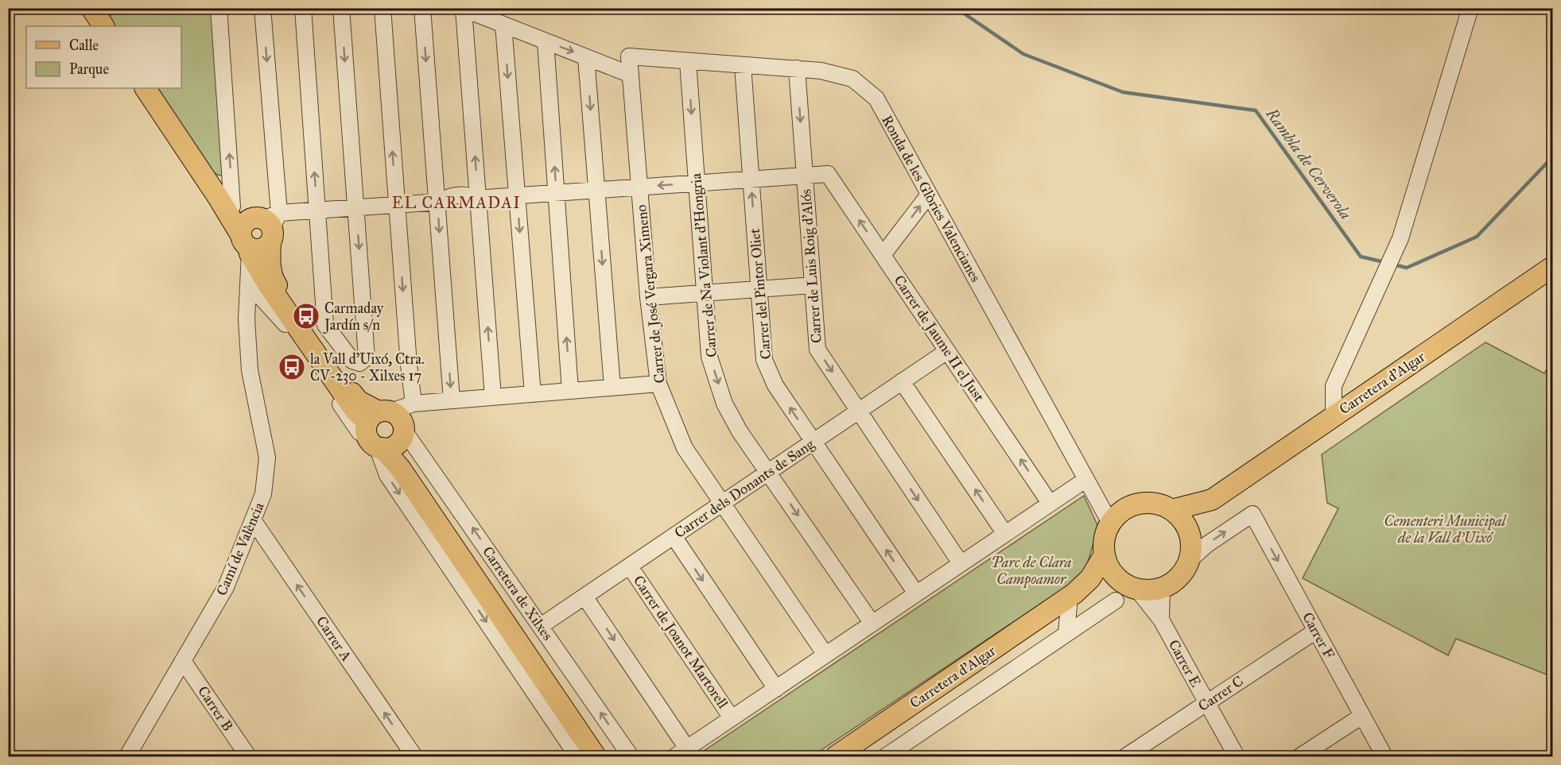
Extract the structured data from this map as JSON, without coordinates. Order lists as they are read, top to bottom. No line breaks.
{"streets":{"main road":["Carretera d'Algar","Carretera de Xilxes"],"street":["Ronda de les Glòries Valencianes","Carrer de Na Violant d'Hongria","Carrer de Luis Roig d'Alós","Carrer de José Vergara Ximeno","Carrer del Pintor Oliet","Carrer de Jaume II el Just","Carrer dels Donants de Sang","Camí de València","Carrer F","Carrer A","Carrer de Joanot Martorell","Carrer E","Carrer C","Carrer B"]},"crossings":[["Ronda de les Glòries Valencianes","Carrer de Na Violant d'Hongria"],["Ronda de les Glòries Valencianes","Carrer de Luis Roig d'Alós"],["Ronda de les Glòries Valencianes","Carrer de José Vergara Ximeno"],["Ronda de les Glòries Valencianes","Carrer del Pintor Oliet"],["Ronda de les Glòries Valencianes","Carretera d'Algar"],["Ronda de les Glòries Valencianes","Carrer F"],["Ronda de les Glòries Valencianes","Carrer E"],["Carrer de Na Violant d'Hongria","Carrer dels Donants de Sang"],["Carrer de Luis Roig d'Alós","Carrer de Jaume II el Just"],["Carrer de Luis Roig d'Alós","Carrer dels Donants de Sang"],["Carrer de José Vergara Ximeno","Carrer dels Donants de Sang"],["Carrer del Pintor Oliet","Carrer dels Donants de Sang"],["Carrer de Jaume II el Just","Carrer dels Donants de Sang"],["Carretera d'Algar","Carrer F"],["Carretera d'Algar","Carrer E"],["Carrer dels Donants de Sang","Carretera de Xilxes"],["Carrer dels Donants de Sang","Carrer de Joanot Martorell"],["Camí de València","Carretera de Xilxes"],["Camí de València","Carrer A"],["Camí de València","Carrer B"],["Carrer F","Carrer E"],["Carrer F","Carrer C"],["Carrer E","Carrer C"]],"one_way":["Carrer A"],"districts":["EL CARMADAI"],"water":["Rambla de Cerverola"],"parks":["Cementeri Municipal de la Vall d'Uixó","Parc de Clara Campoamor"],"places":{"bus stop":["Carmaday Jardín s/n","la Vall d'Uixó, Ctra. CV-230 - Xilxes 17"]},"legend":["Calle","Parque"]}
